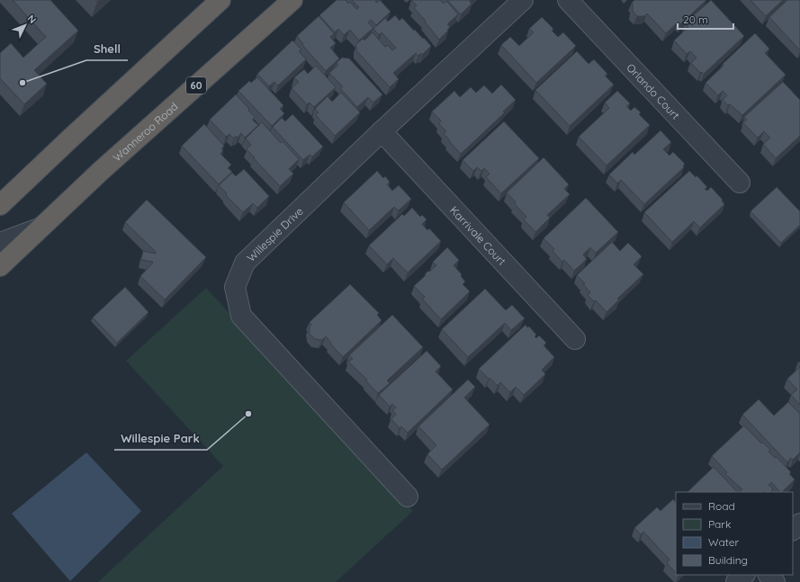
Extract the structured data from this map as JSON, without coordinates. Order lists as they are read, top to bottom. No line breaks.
{"streets":{"highway":["60","Wanneroo Road"],"street":["Orlando Court","Willespie Drive","Karrivale Court"]},"crossings":[["Willespie Drive","Karrivale Court"]],"places":["Shell","Willespie Park"],"legend":["Road","Park","Water","Building"],"scale_bar":"20 m","north":"top right"}
